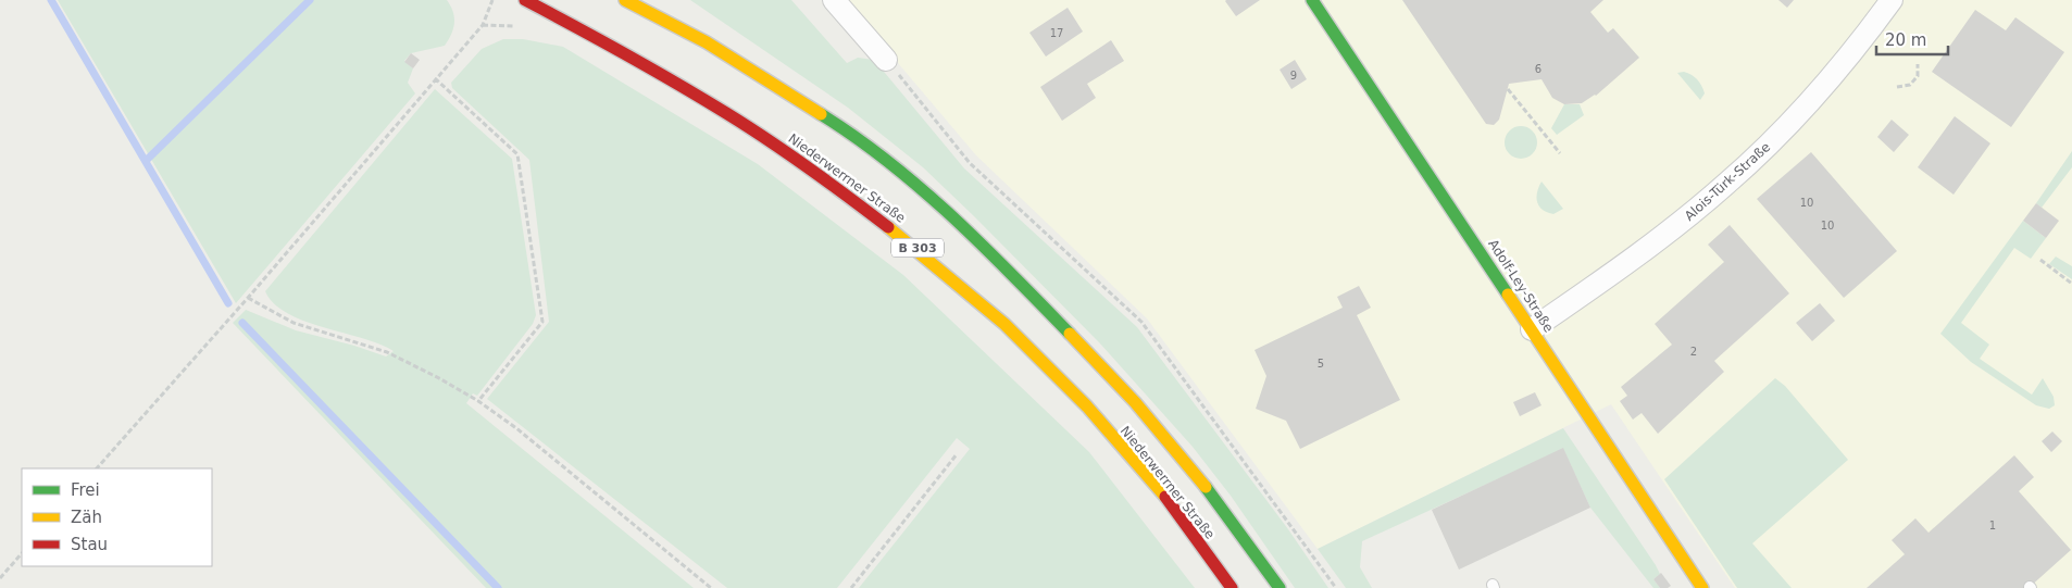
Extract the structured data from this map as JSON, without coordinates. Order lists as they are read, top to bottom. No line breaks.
{"streets":{"main road":["Niederwerrner Straße","B 303","Adolf-Ley-Straße"],"street":["Alois-Türk-Straße"]},"crossings":[["Alois-Türk-Straße","Adolf-Ley-Straße"]],"house_numbers":["17","6","9","10","10","2","5","1"],"legend":["Frei","Zäh","Stau"],"scale_bar":"20 m"}
